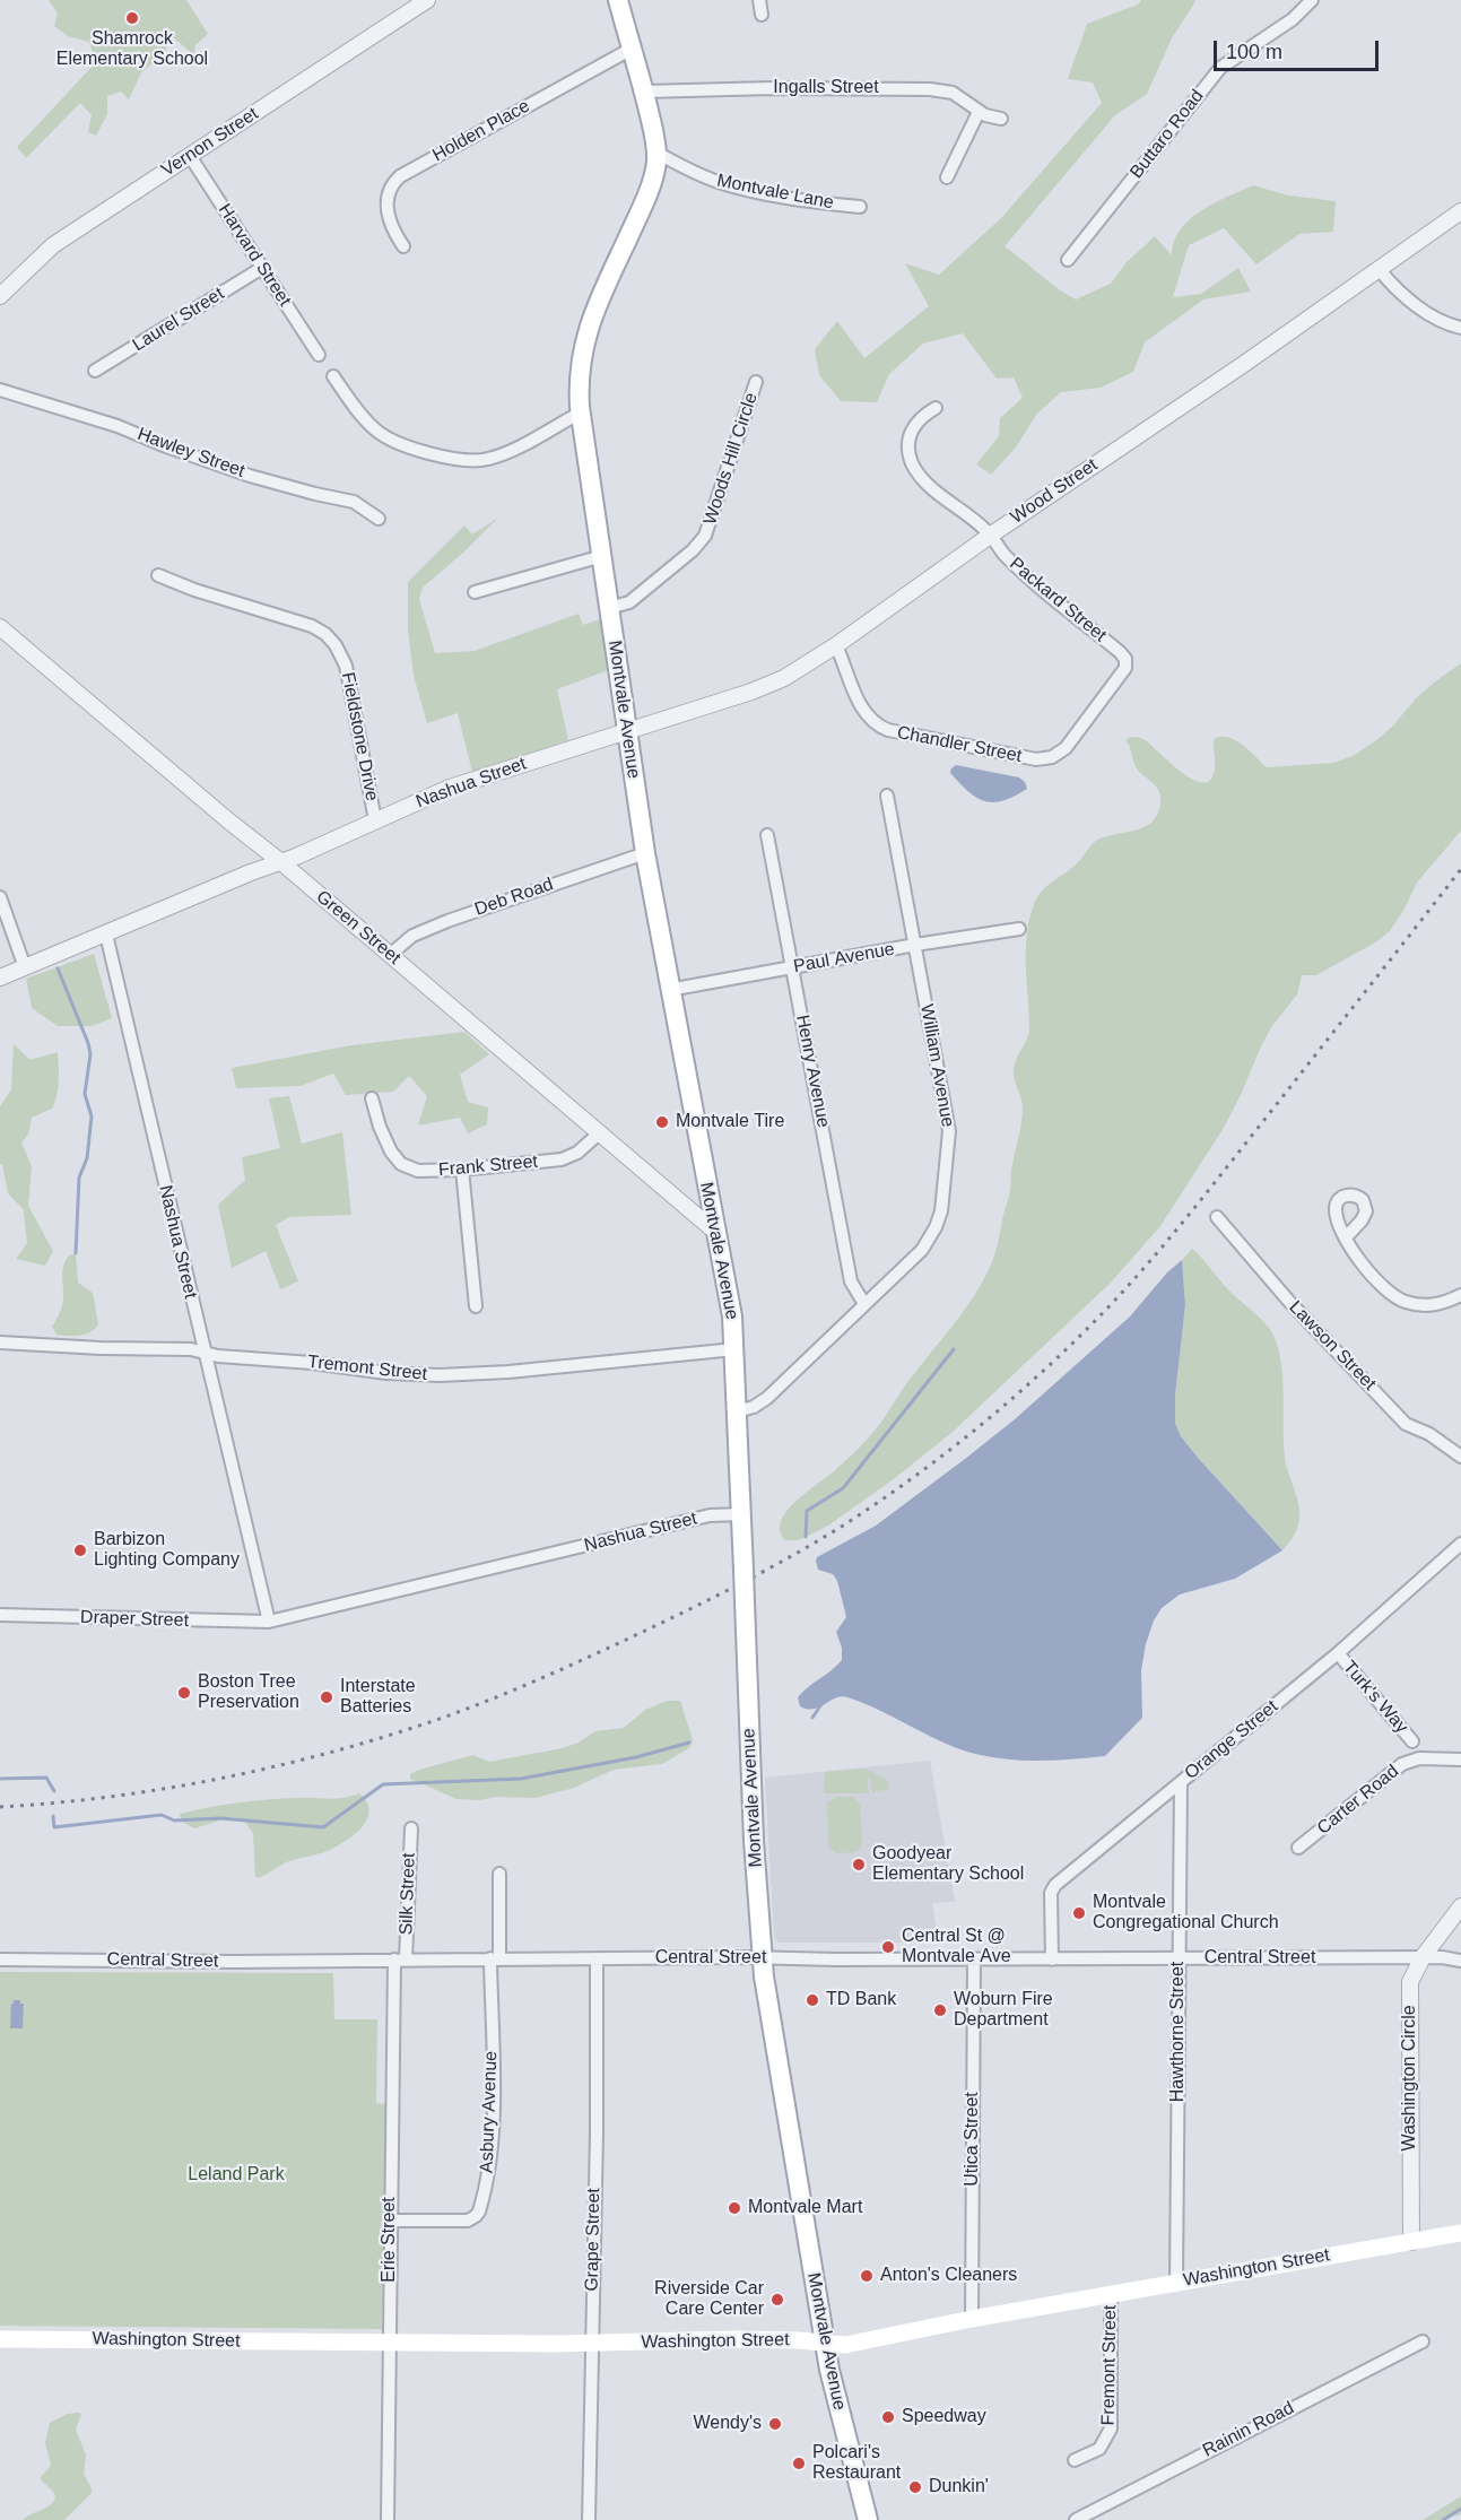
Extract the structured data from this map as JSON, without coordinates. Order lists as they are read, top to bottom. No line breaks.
{"streets":{"main road":["Montvale Avenue","Washington Street"],"street":["Ingalls Street","Holden Place","Buttaro Road","Vernon Street","Montvale Lane","Harvard Street","Laurel Street","Hawley Street","Woods Hill Circle","Wood Street","Packard Street","Fieldstone Drive","Chandler Street","Nashua Street","Deb Road","Green Street","Paul Avenue","William Avenue","Henry Avenue","Frank Street","Lawson Street","Tremont Street","Draper Street","Turk's Way","Orange Street","Carter Road","Silk Street","Central Street","Hawthorne Street","Washington Circle","Asbury Avenue","Utica Street","Erie Street","Grape Street","Fremont Street","Rainin Road"]},"crossings":[["Ingalls Street","Montvale Avenue"],["Holden Place","Montvale Avenue"],["Vernon Street","Harvard Street"],["Montvale Lane","Montvale Avenue"],["Harvard Street","Laurel Street"],["Woods Hill Circle","Montvale Avenue"],["Wood Street","Packard Street"],["Wood Street","Montvale Avenue"],["Wood Street","Chandler Street"],["Wood Street","Nashua Street"],["Packard Street","Chandler Street"],["Montvale Avenue","Nashua Street"],["Montvale Avenue","Deb Road"],["Montvale Avenue","Green Street"],["Montvale Avenue","Paul Avenue"],["Montvale Avenue","William Avenue"],["Montvale Avenue","Tremont Street"],["Montvale Avenue","Central Street"],["Montvale Avenue","Washington Street"],["Fieldstone Drive","Nashua Street"],["Nashua Street","Green Street"],["Nashua Street","Tremont Street"],["Nashua Street","Draper Street"],["Deb Road","Green Street"],["Green Street","Frank Street"],["Paul Avenue","William Avenue"],["Paul Avenue","Henry Avenue"],["William Avenue","Henry Avenue"],["Turk's Way","Orange Street"],["Orange Street","Central Street"],["Orange Street","Hawthorne Street"],["Silk Street","Central Street"],["Silk Street","Erie Street"],["Central Street","Hawthorne Street"],["Central Street","Washington Circle"],["Central Street","Asbury Avenue"],["Central Street","Utica Street"],["Central Street","Erie Street"],["Central Street","Grape Street"],["Hawthorne Street","Washington Street"],["Washington Circle","Washington Street"],["Asbury Avenue","Erie Street"],["Utica Street","Washington Street"],["Erie Street","Washington Street"],["Grape Street","Washington Street"],["Washington Street","Fremont Street"]],"parks":["Leland Park"],"places":["Shamrock Elementary School","Montvale Tire","Barbizon Lighting Company","Boston Tree Preservation","Interstate Batteries","Goodyear Elementary School","Montvale Congregational Church","Central St @ Montvale Ave","TD Bank","Woburn Fire Department","Montvale Mart","Anton's Cleaners","Riverside Car Care Center","Speedway","Wendy's","Polcari's Restaurant","Dunkin'"],"scale_bar":"100 m"}
